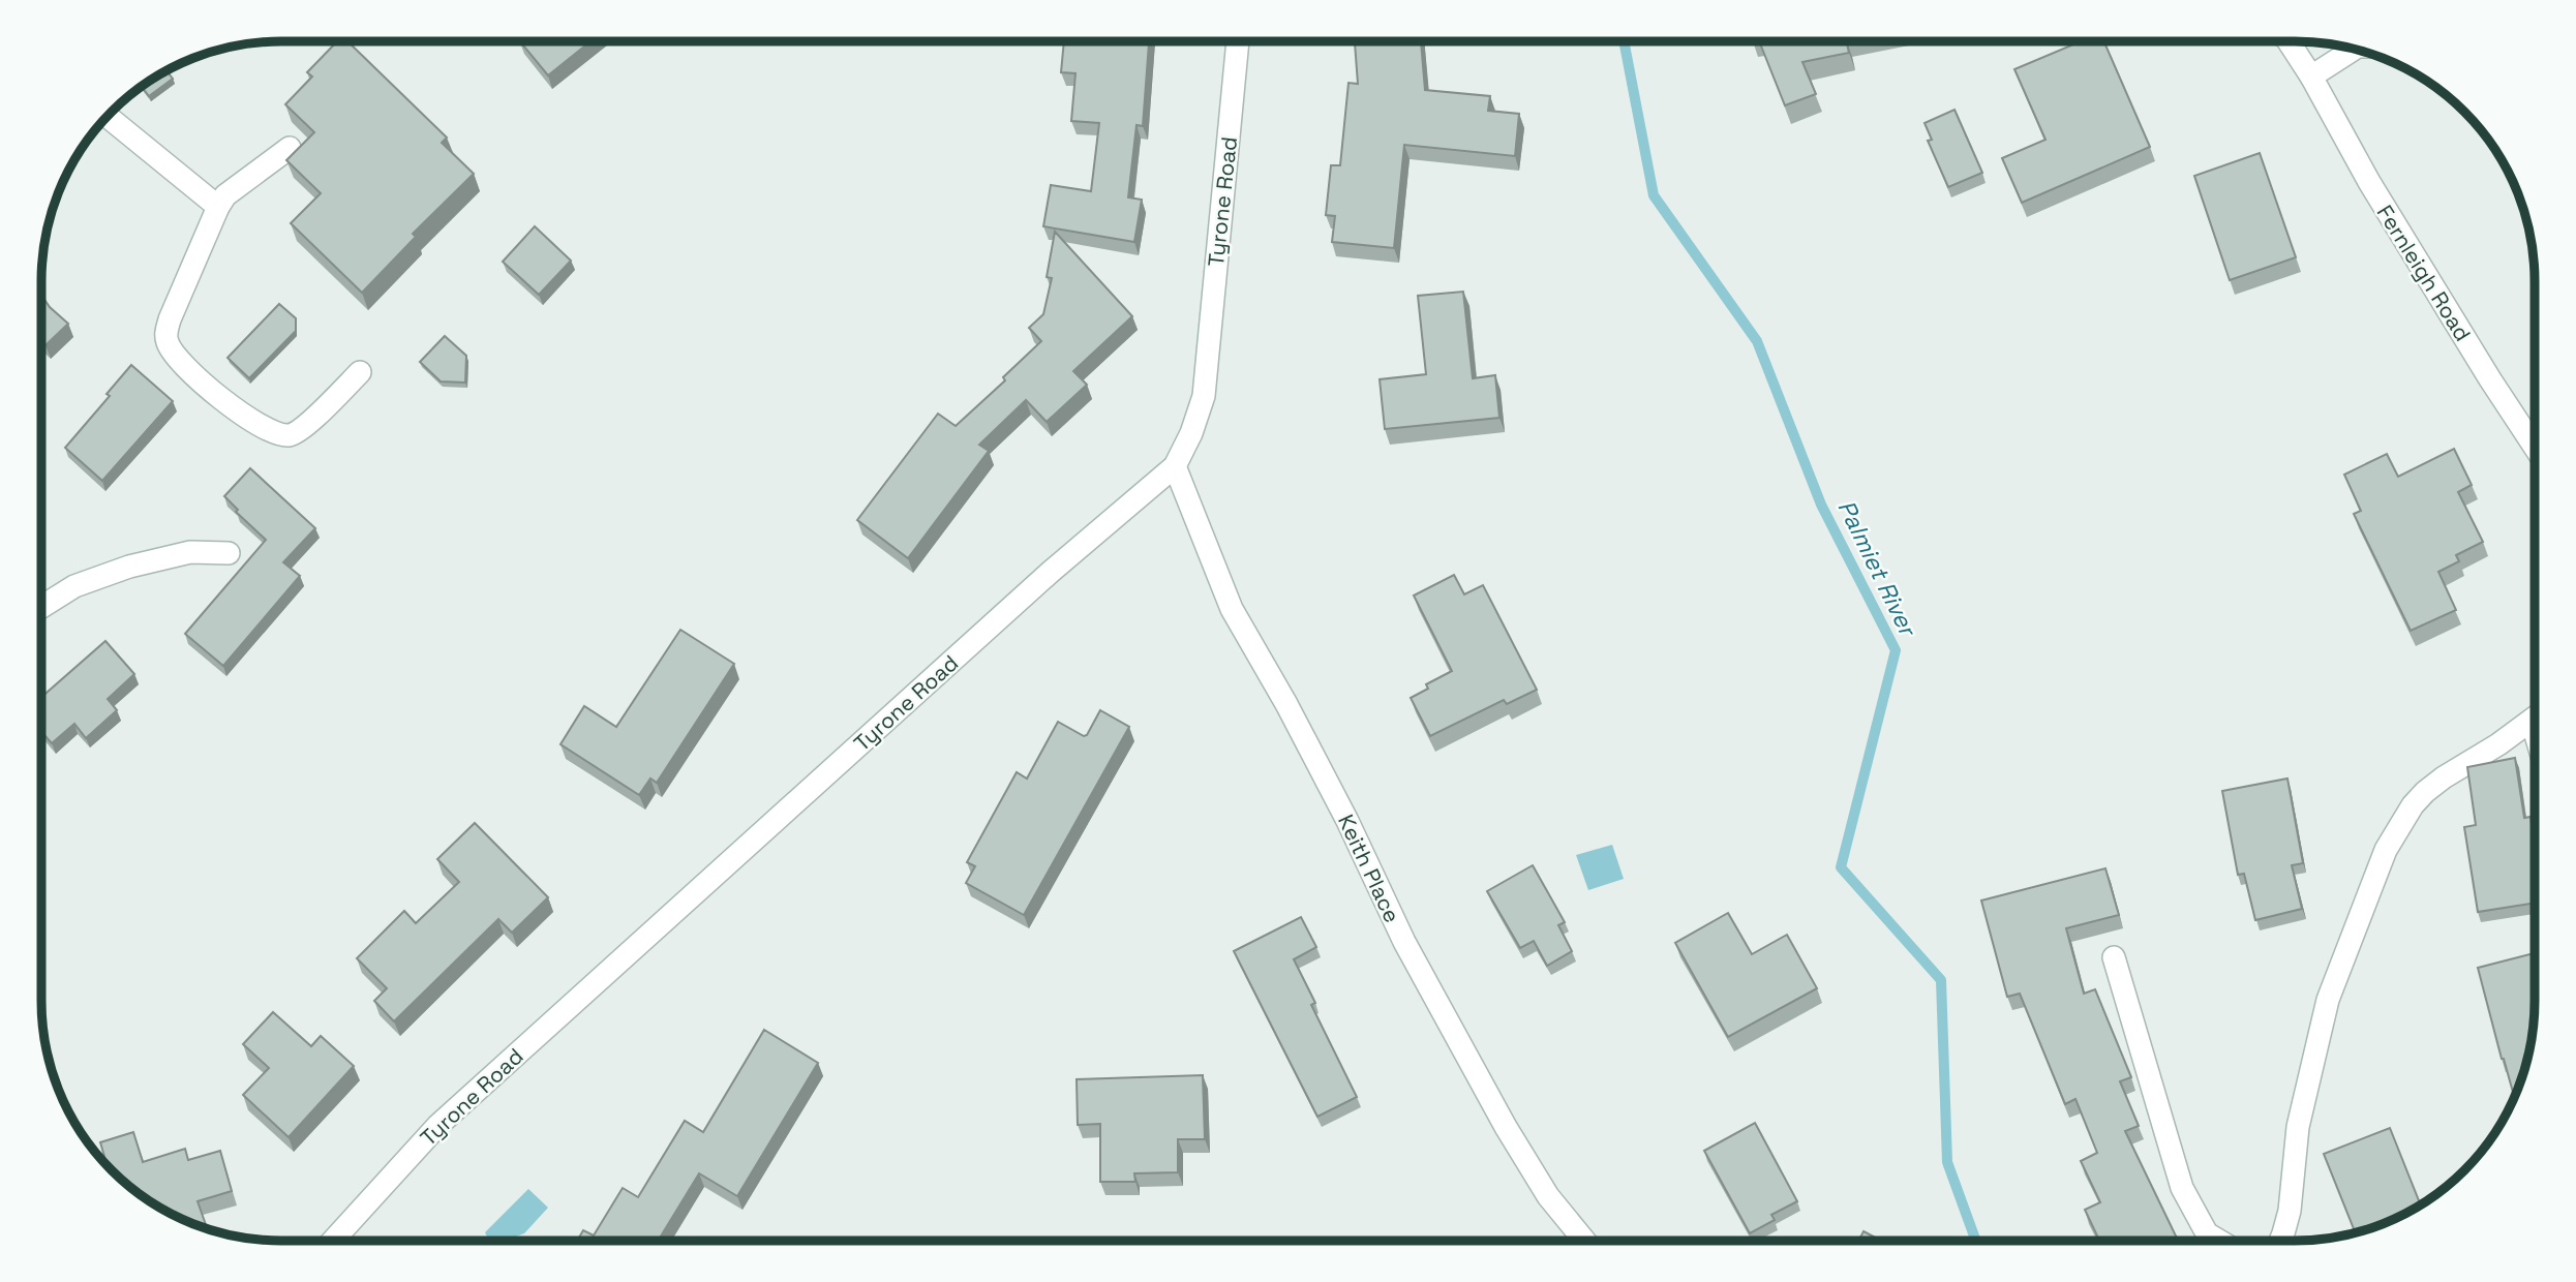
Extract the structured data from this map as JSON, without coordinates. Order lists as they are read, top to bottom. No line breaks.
{"streets":{"street":["Tyrone Road","Fernleigh Road","Keith Place"]},"crossings":[["Tyrone Road","Keith Place"]],"water":["Palmiet River"]}
